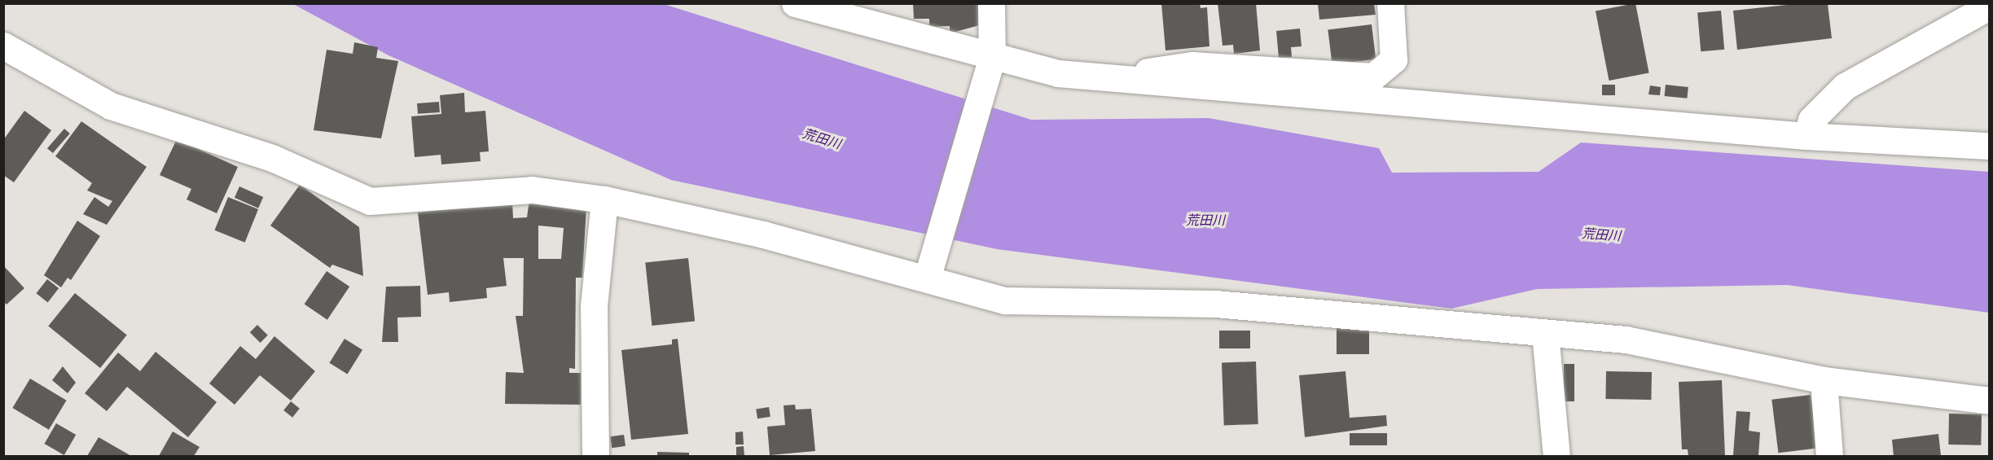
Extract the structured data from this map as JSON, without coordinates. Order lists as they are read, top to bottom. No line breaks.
{"water":["荒田川"]}
